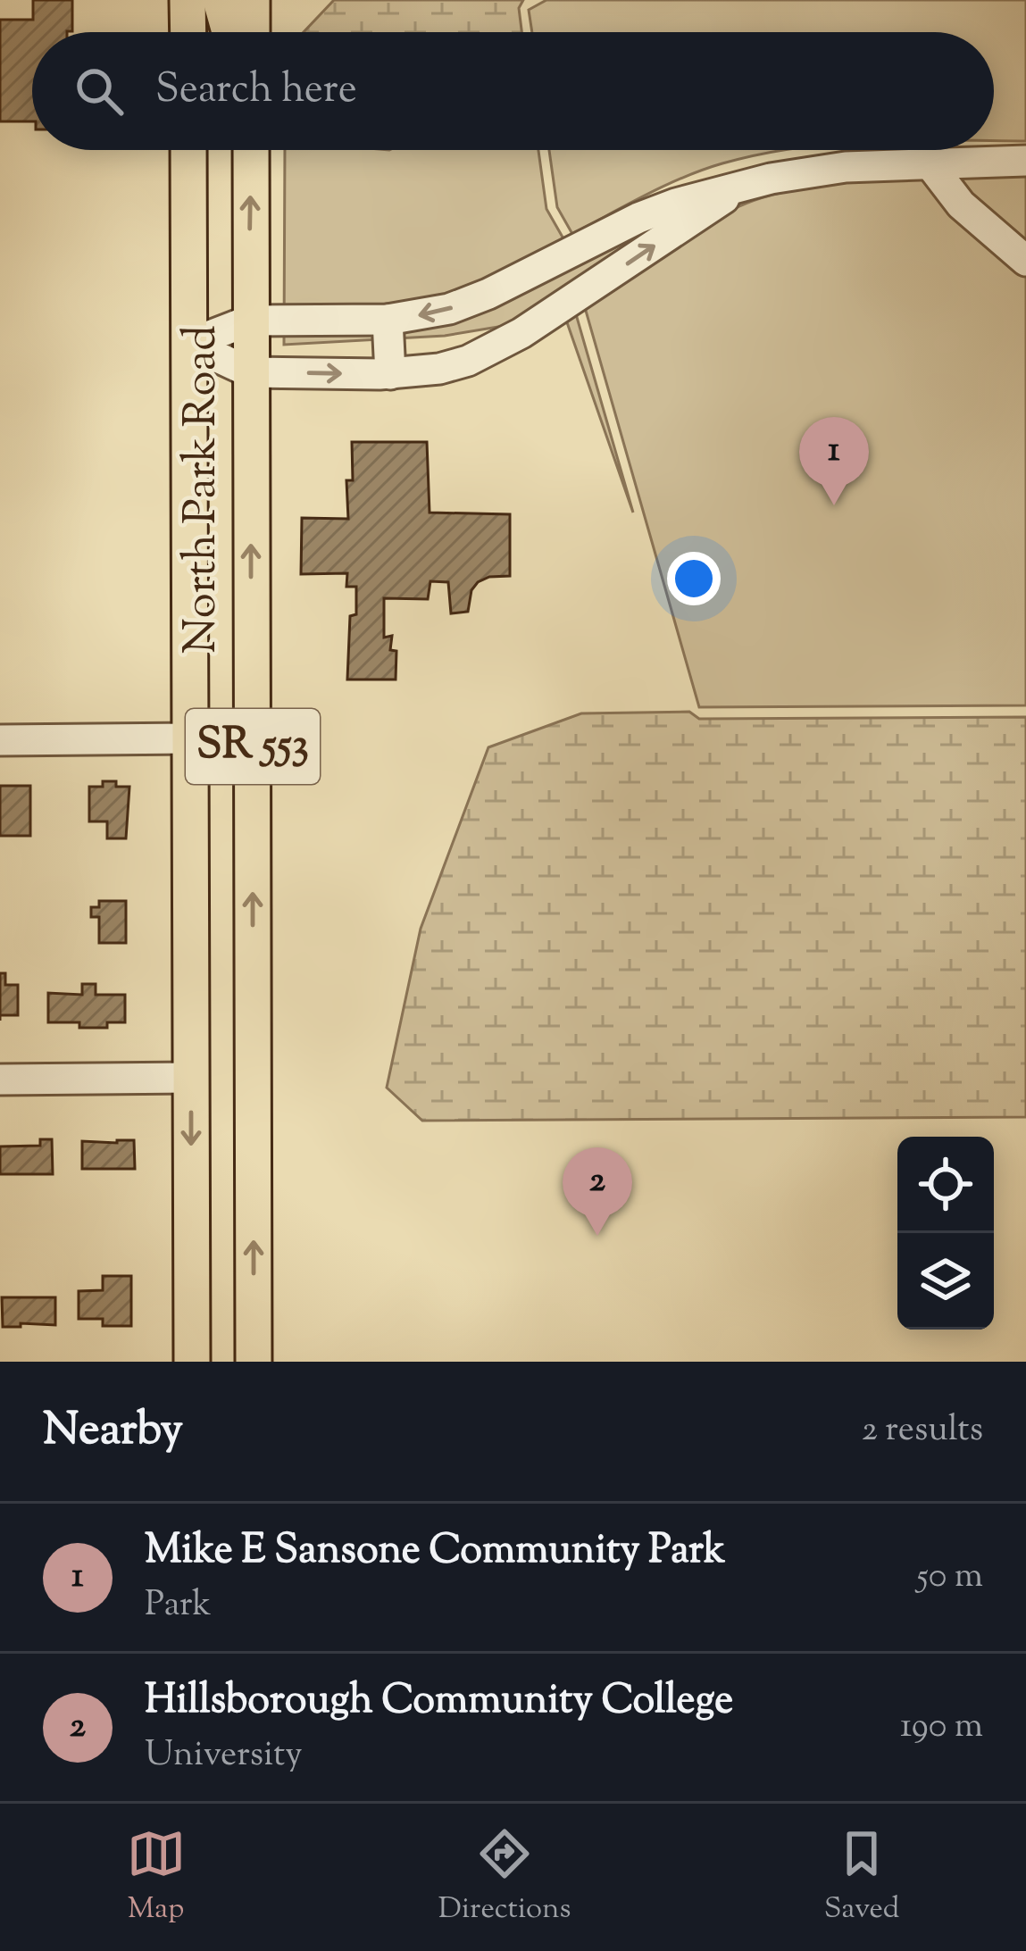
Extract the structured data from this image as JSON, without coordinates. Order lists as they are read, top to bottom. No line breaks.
{"streets":{"main road":["North Park Road","SR 553"]},"page":{"search":"Search here","pins":["1","2"],"heading":["Nearby","2 results"],"list":[{"mark":"1","name":"Mike E Sansone Community Park","note":"Park","value":"50 m"},{"mark":"2","name":"Hillsborough Community College","note":"University","value":"190 m"}],"nav":["Map","Directions","Saved"]}}
